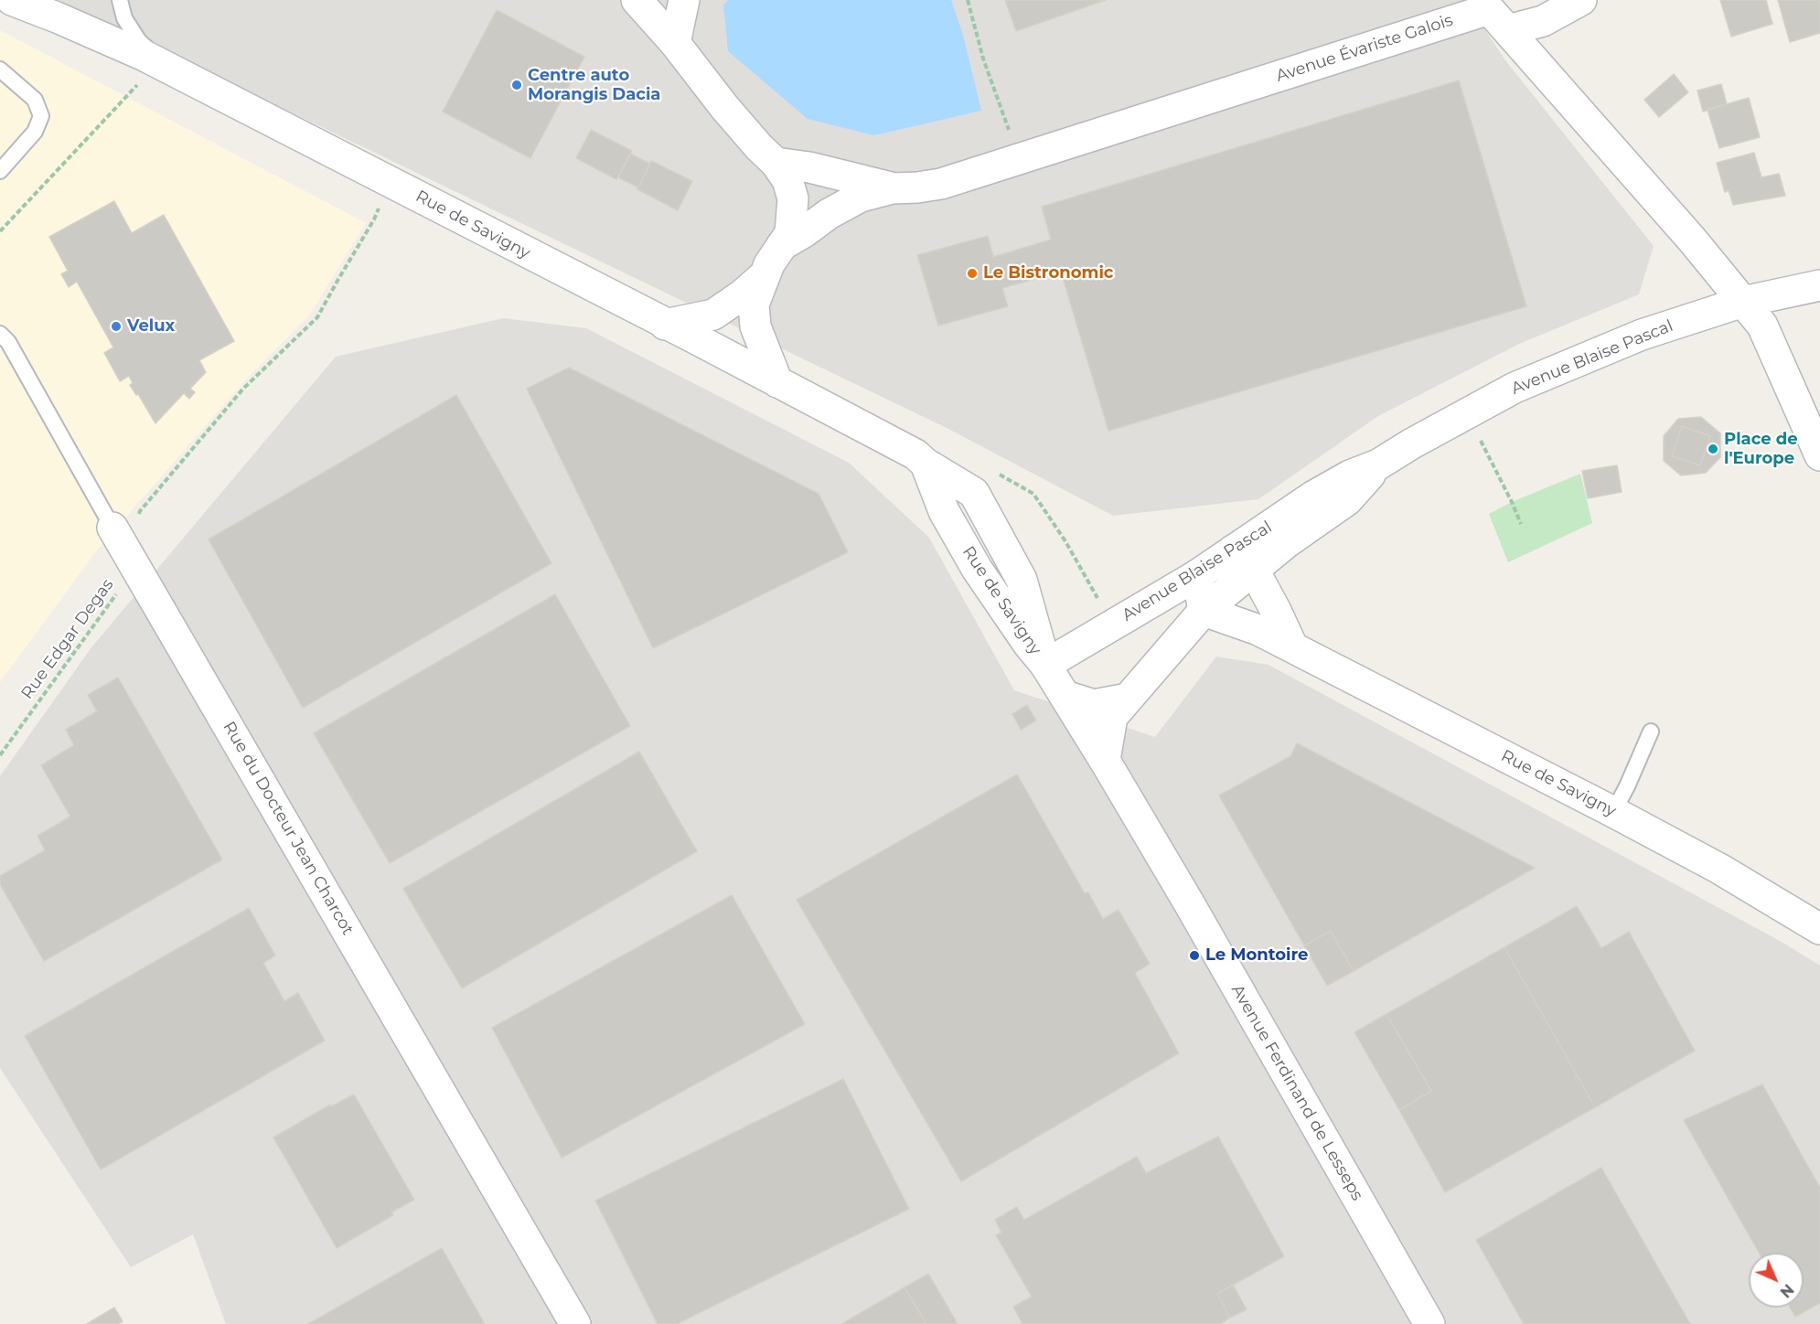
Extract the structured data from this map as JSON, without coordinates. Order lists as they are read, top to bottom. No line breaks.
{"streets":{"street":["Avenue Évariste Galois","Rue de Savigny","Avenue Blaise Pascal","Rue du Docteur Jean Charcot","Avenue Ferdinand de Lesseps"],"path":["Rue Edgar Degas"]},"crossings":[["Avenue Évariste Galois","Rue de Savigny"],["Rue de Savigny","Avenue Blaise Pascal"],["Rue de Savigny","Avenue Ferdinand de Lesseps"],["Avenue Blaise Pascal","Avenue Ferdinand de Lesseps"],["Rue Edgar Degas","Rue du Docteur Jean Charcot"]],"places":["Centre auto Morangis Dacia","Le Bistronomic","Velux","Place de l'Europe","Le Montoire"],"north":"bottom right"}
